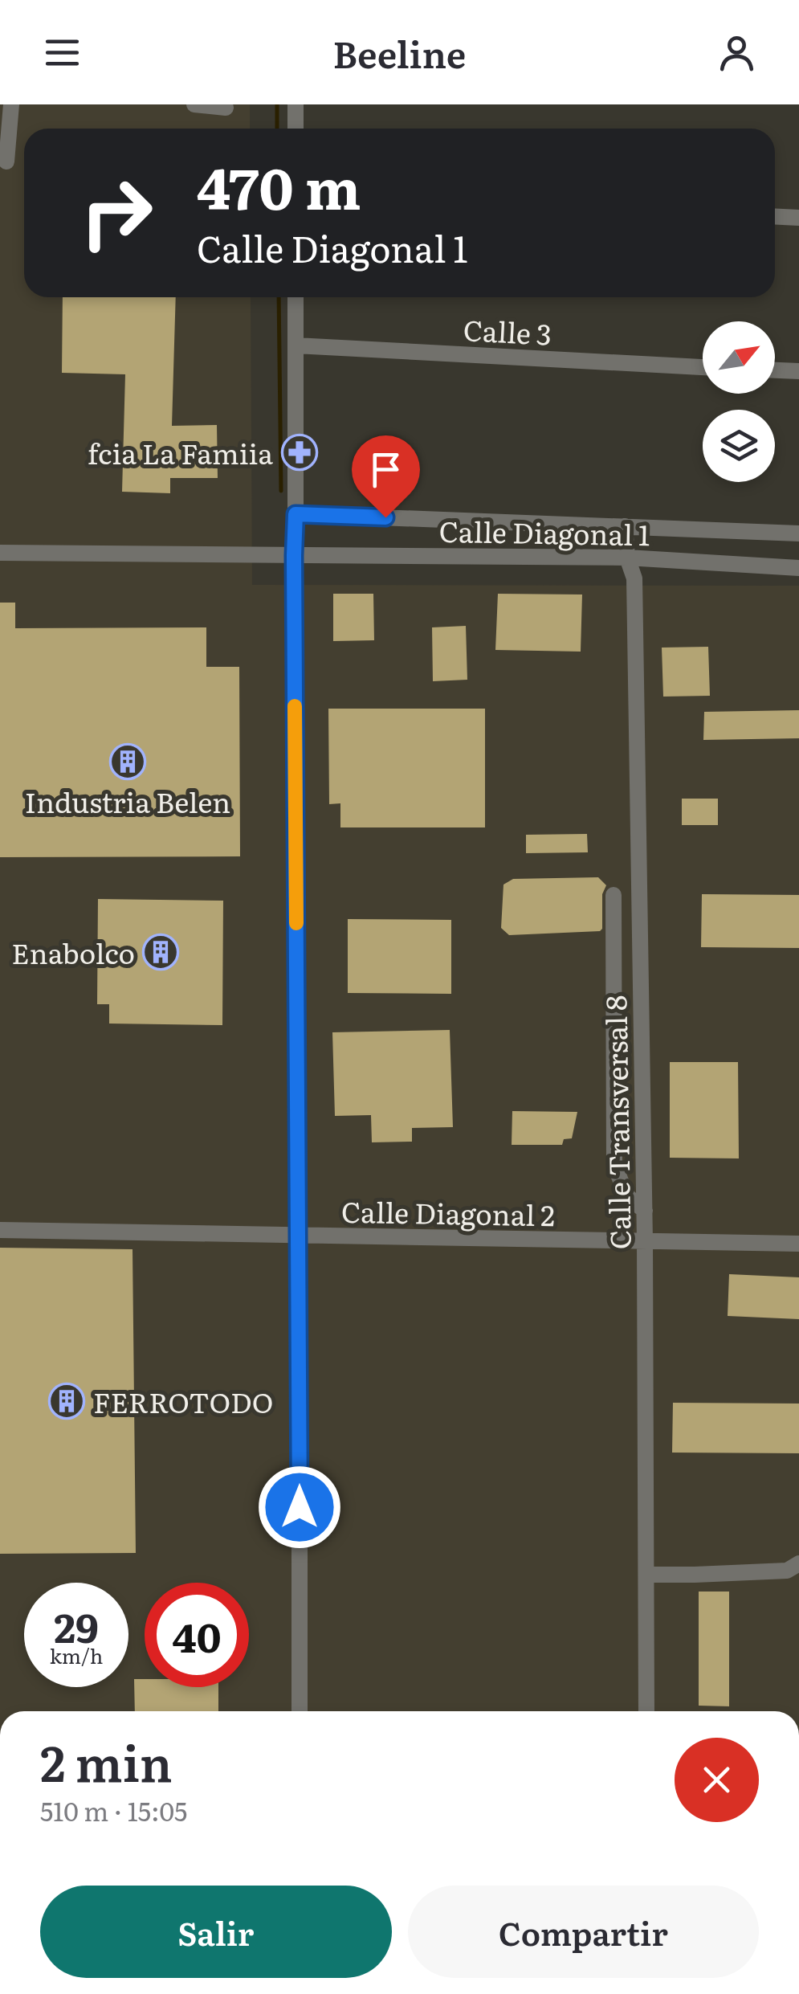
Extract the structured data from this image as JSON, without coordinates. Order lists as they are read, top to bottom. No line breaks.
{"streets":{"street":["Calle 3","Calle Diagonal 1","Calle Transversal 8","Calle Diagonal 2"]},"crossings":[["Calle Diagonal 1","Calle Transversal 8"],["Calle Transversal 8","Calle Diagonal 2"]],"places":{"pharmacy":["fcia La Famiia"],"building":["Industria Belen","Enabolco","FERROTODO"]},"north":"top right","page":{"header":"Beeline","turn":["470 m","Calle Diagonal 1"],"speed":"29 km/h","limit":"40","heading":["2 min","510 m · 15:05"],"buttons":["Salir","Compartir"]}}
